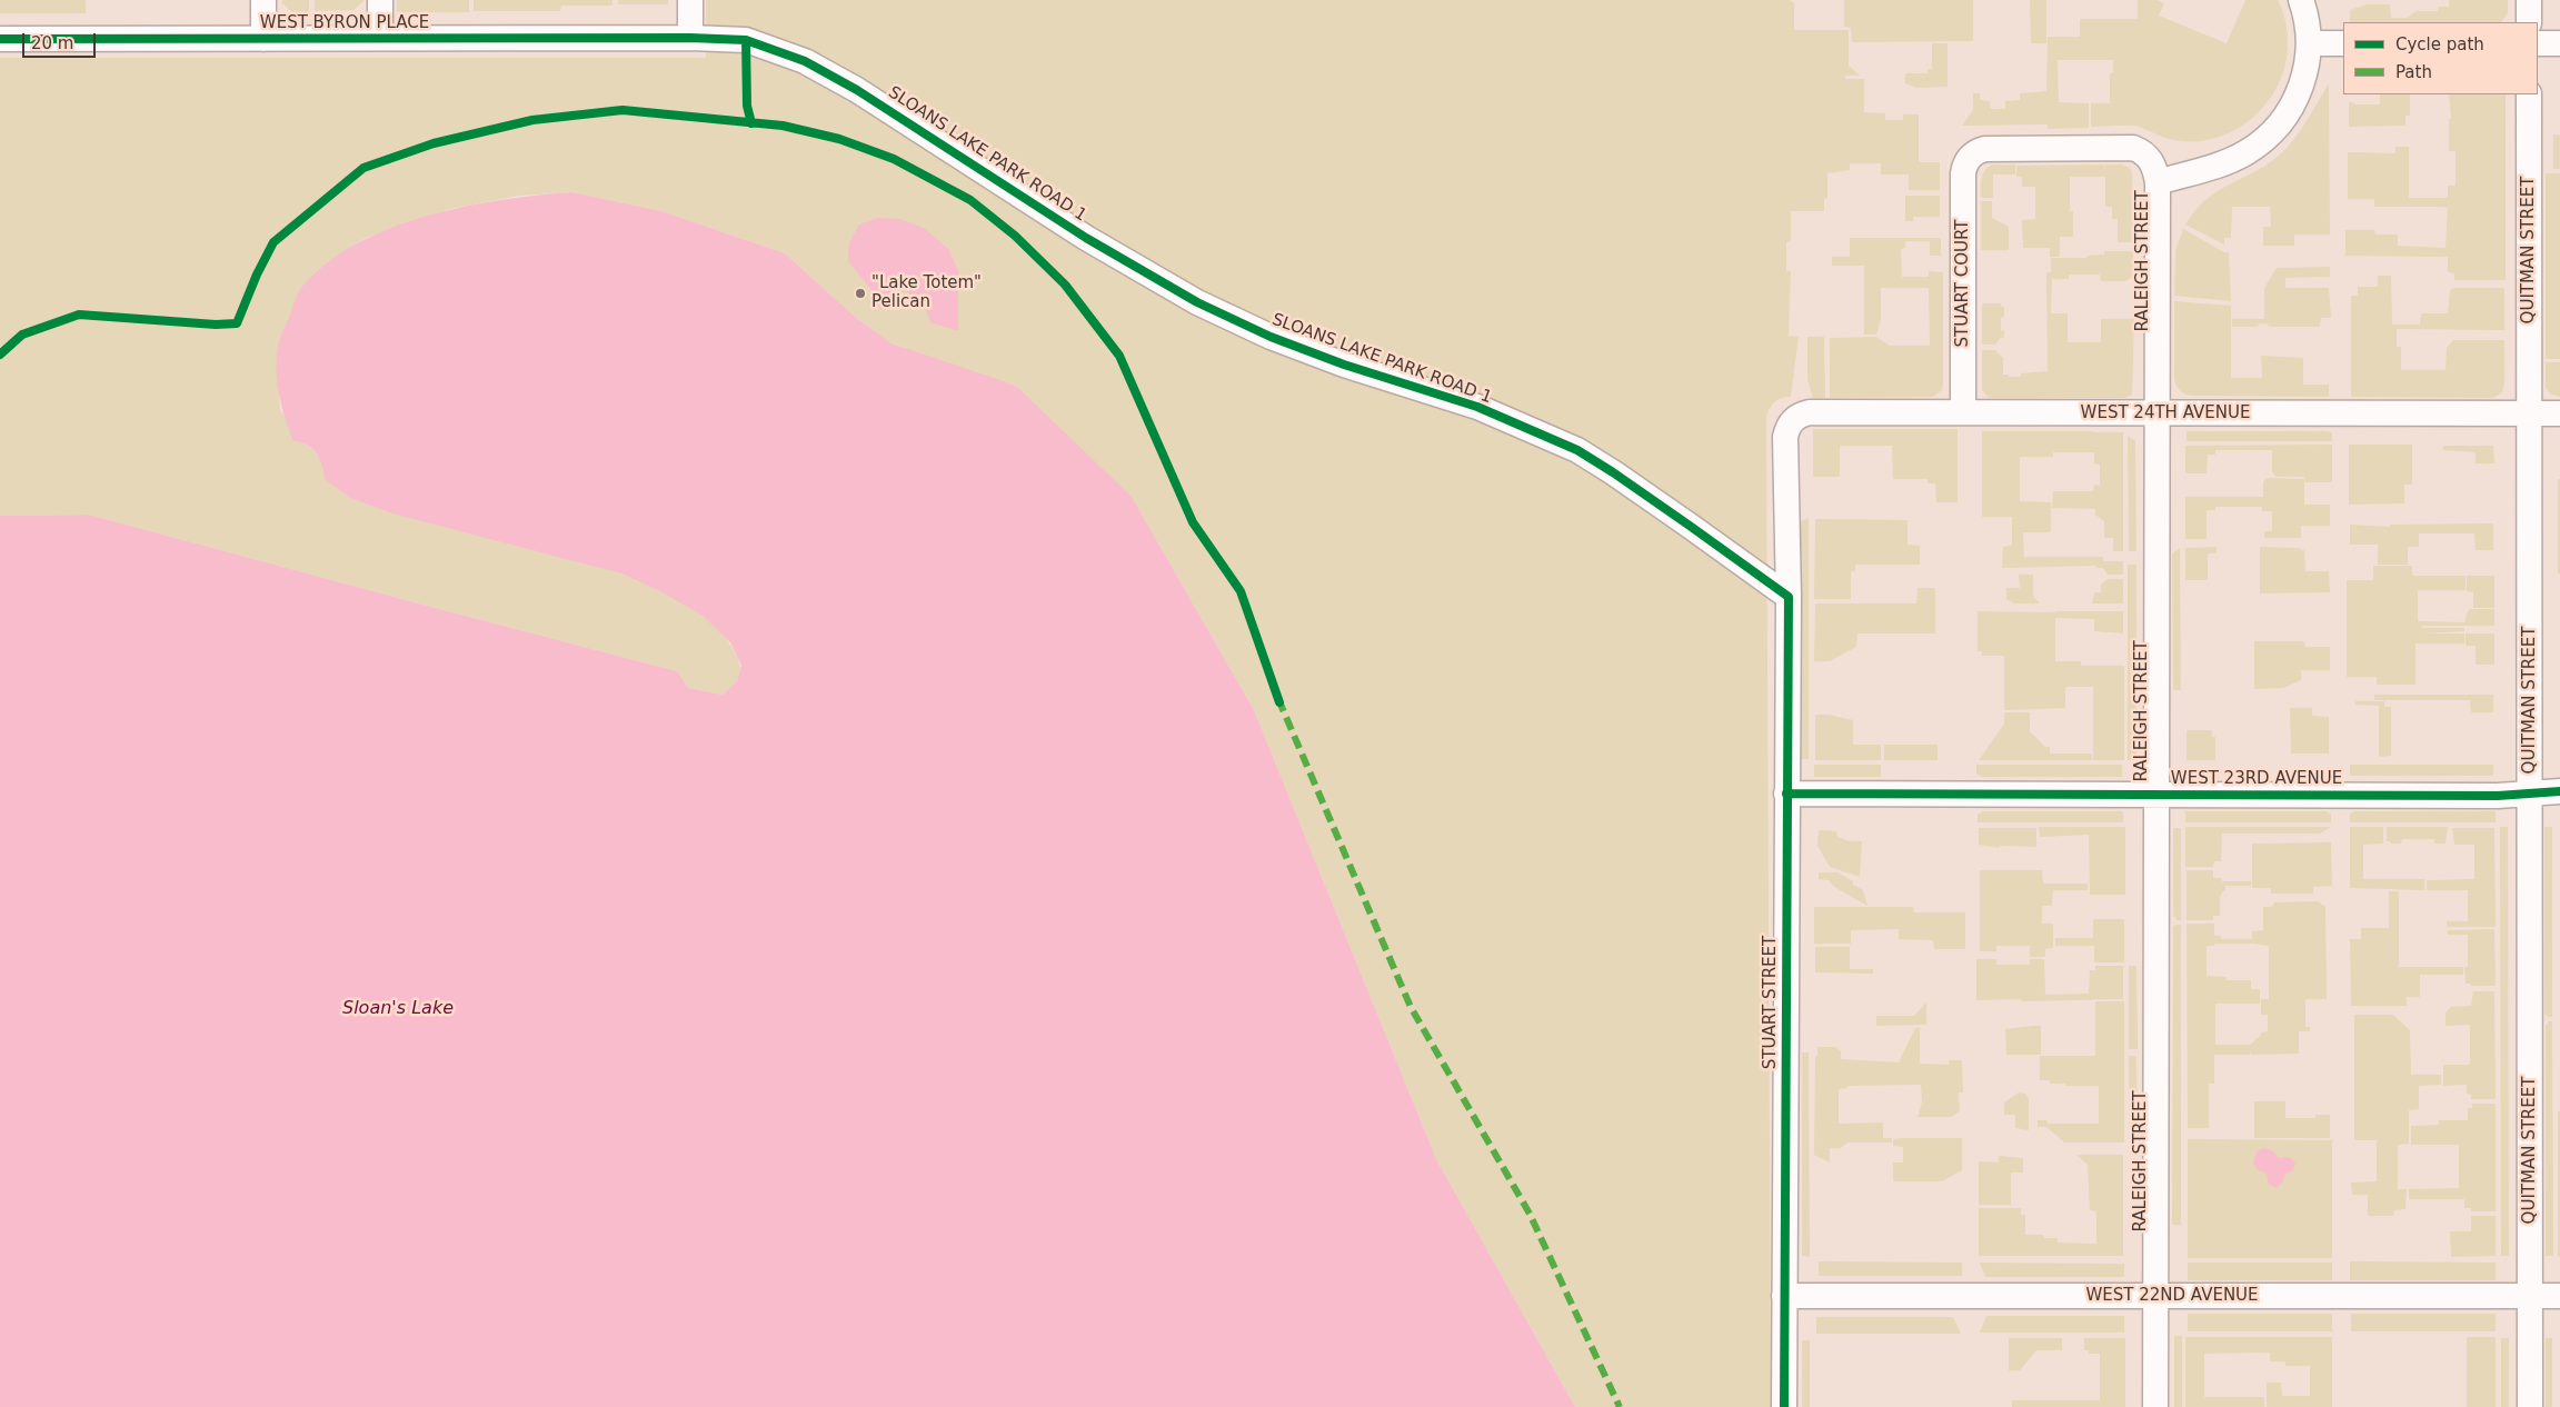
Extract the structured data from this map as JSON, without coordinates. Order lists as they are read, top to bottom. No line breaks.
{"streets":{"street":["WEST BYRON PLACE","SLOANS LAKE PARK ROAD 1","QUITMAN STREET","RALEIGH STREET","STUART COURT","WEST 24TH AVENUE","WEST 23RD AVENUE","STUART STREET","WEST 22ND AVENUE"]},"crossings":[["WEST BYRON PLACE","SLOANS LAKE PARK ROAD 1"],["SLOANS LAKE PARK ROAD 1","STUART STREET"],["QUITMAN STREET","WEST 24TH AVENUE"],["QUITMAN STREET","WEST 23RD AVENUE"],["QUITMAN STREET","WEST 22ND AVENUE"],["RALEIGH STREET","STUART COURT"],["RALEIGH STREET","WEST 24TH AVENUE"],["RALEIGH STREET","WEST 23RD AVENUE"],["RALEIGH STREET","WEST 22ND AVENUE"],["STUART COURT","WEST 24TH AVENUE"],["WEST 24TH AVENUE","STUART STREET"],["WEST 23RD AVENUE","STUART STREET"],["STUART STREET","WEST 22ND AVENUE"]],"water":["Sloan's Lake"],"places":["\"Lake Totem\" Pelican"],"legend":["Cycle path","Path"],"scale_bar":"20 m"}
